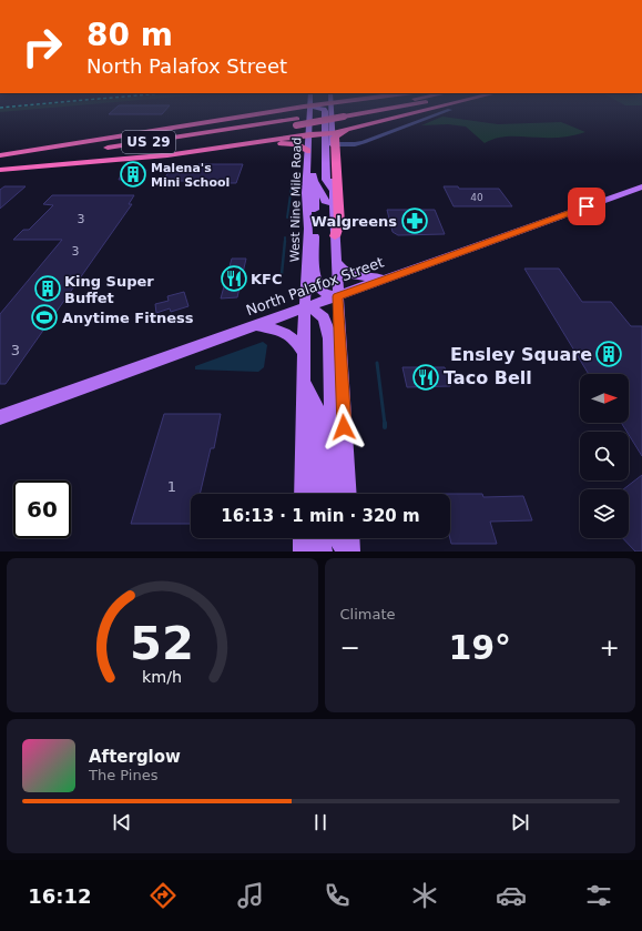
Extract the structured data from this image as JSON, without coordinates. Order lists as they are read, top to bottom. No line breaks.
{"streets":{"highway":["US 29"],"main road":["West Nine Mile Road","North Palafox Street"]},"crossings":[["West Nine Mile Road","North Palafox Street"]],"places":{"building":["Malena's Mini School","King Super Buffet","Ensley Square"],"pharmacy":["Walgreens"],"restaurant":["KFC","Taco Bell"],"sports":["Anytime Fitness"]},"house_numbers":["40","3","3","3","1"],"north":"right","page":{"turn":["80 m","North Palafox Street"],"limit":"60","trip":"16:13 · 1 min · 320 m","tile":"Climate","heat":["−","19°","+"],"song":["Afterglow","The Pines"],"tabs":"16:12","gauge":["52","km/h"]}}
